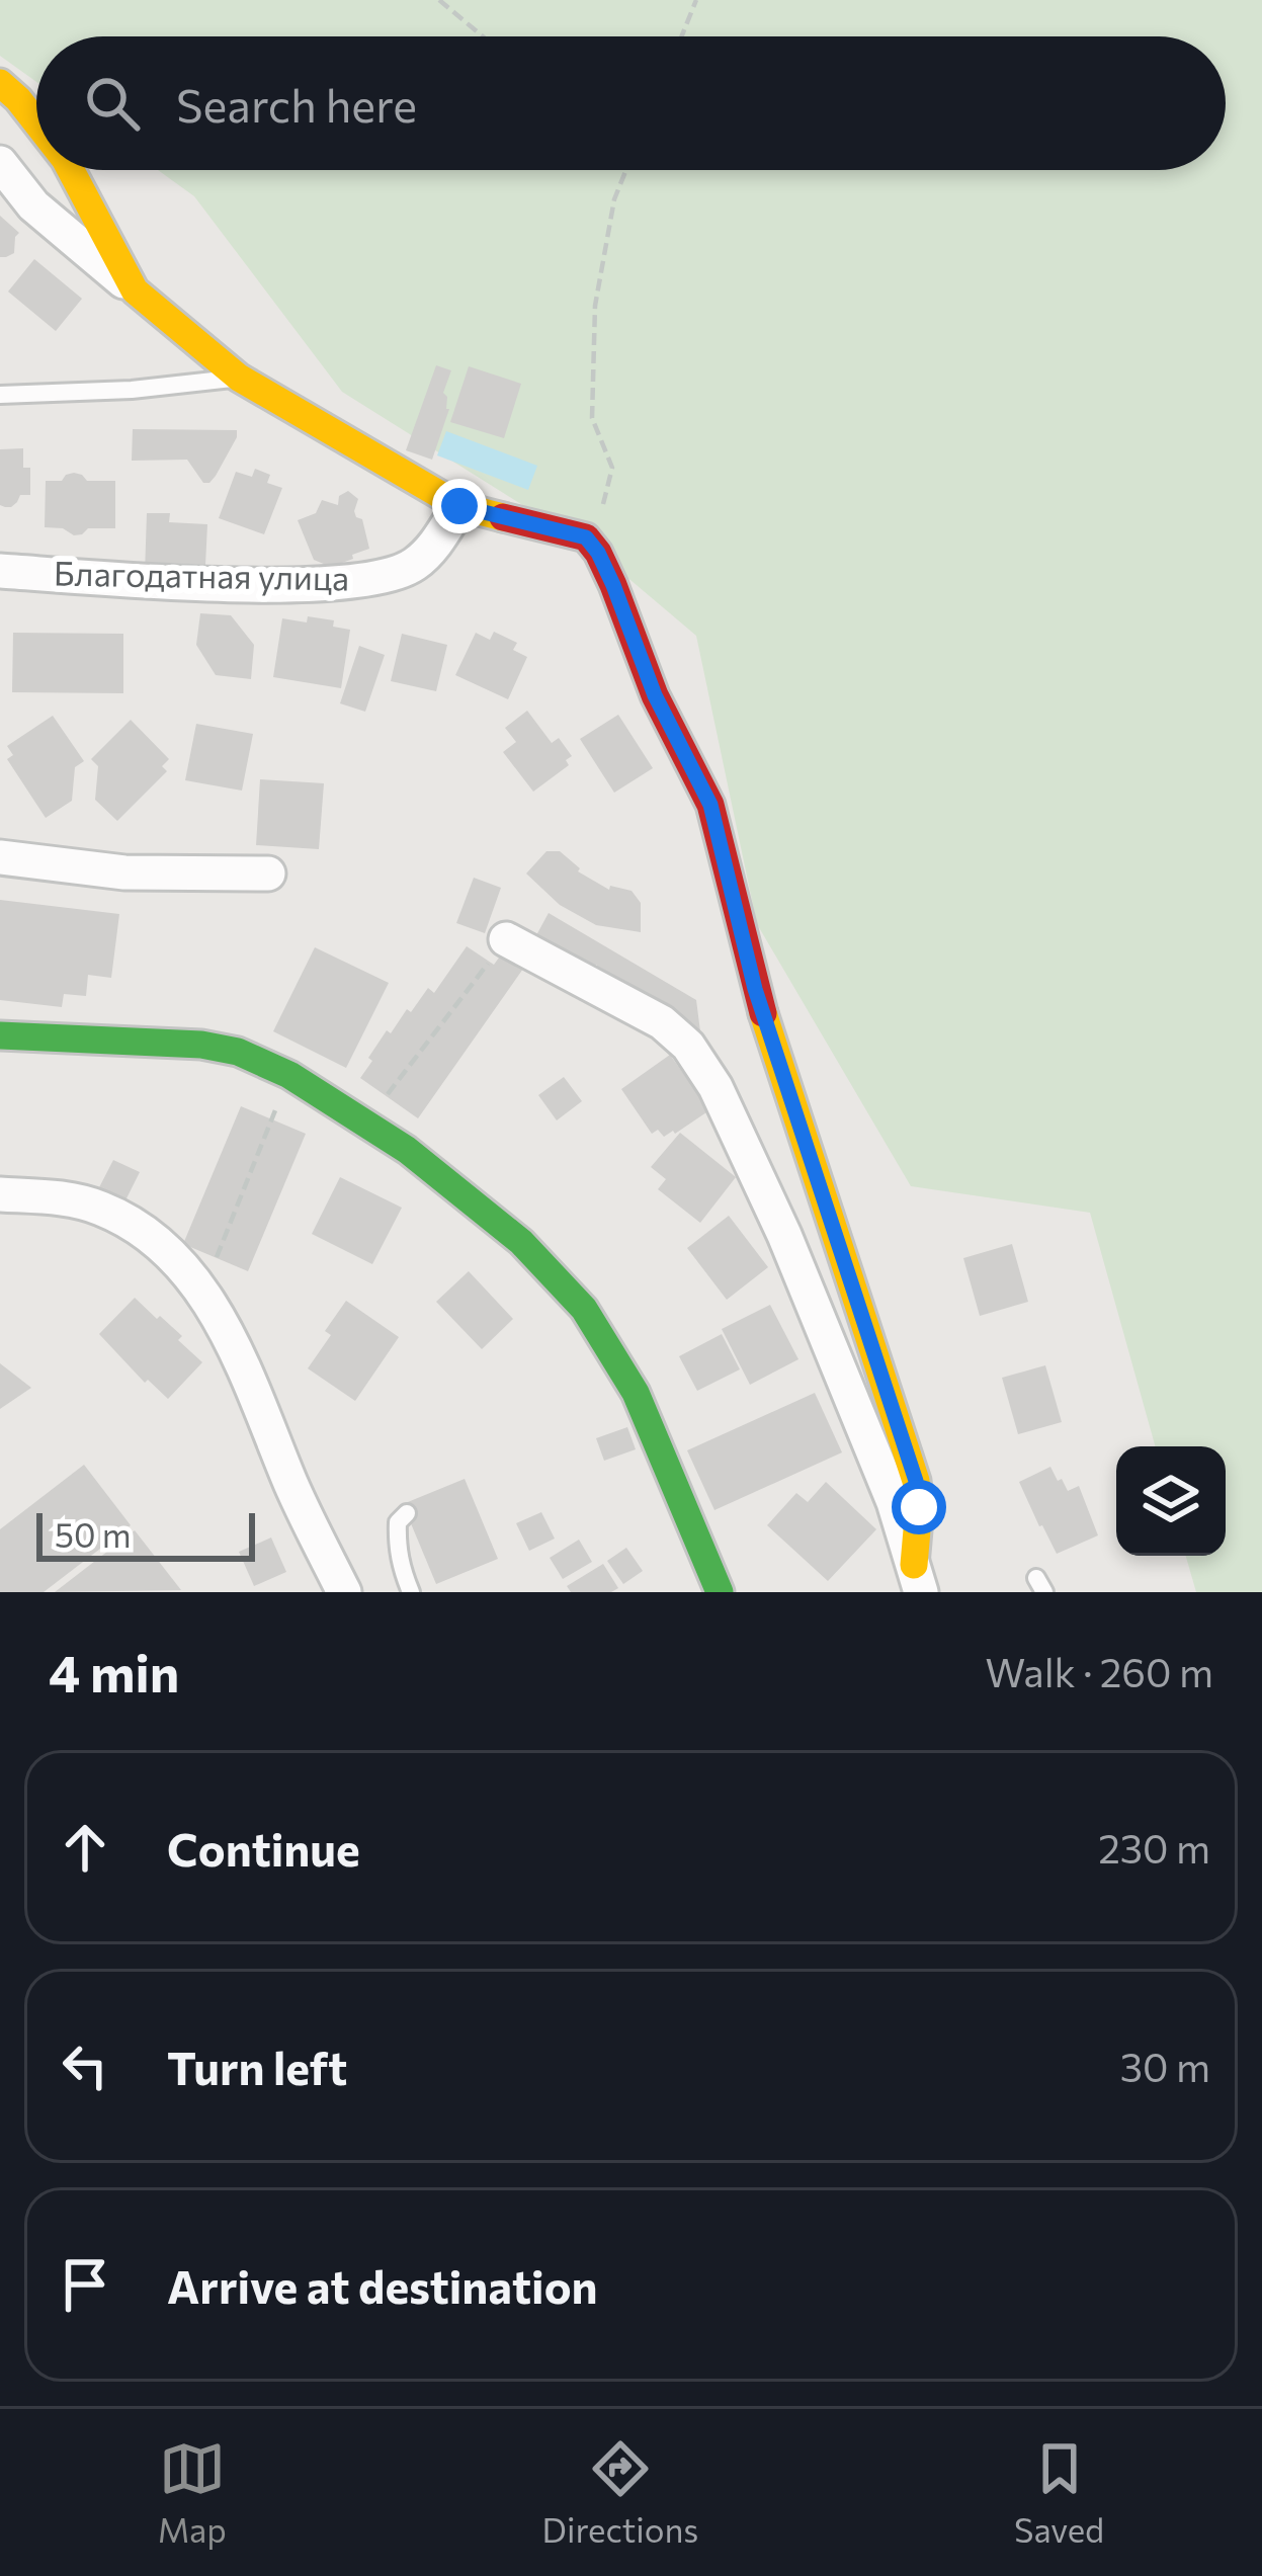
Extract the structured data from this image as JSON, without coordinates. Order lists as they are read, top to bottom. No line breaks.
{"streets":{"street":["Благодатная улица"]},"scale_bar":"50 m","page":{"search":"Search here","scale":"50 m","heading":["4 min","Walk · 260 m"],"list":[["Continue","230 m"],["Turn left","30 m"],"Arrive at destination"],"nav":["Map","Directions","Saved"]}}
